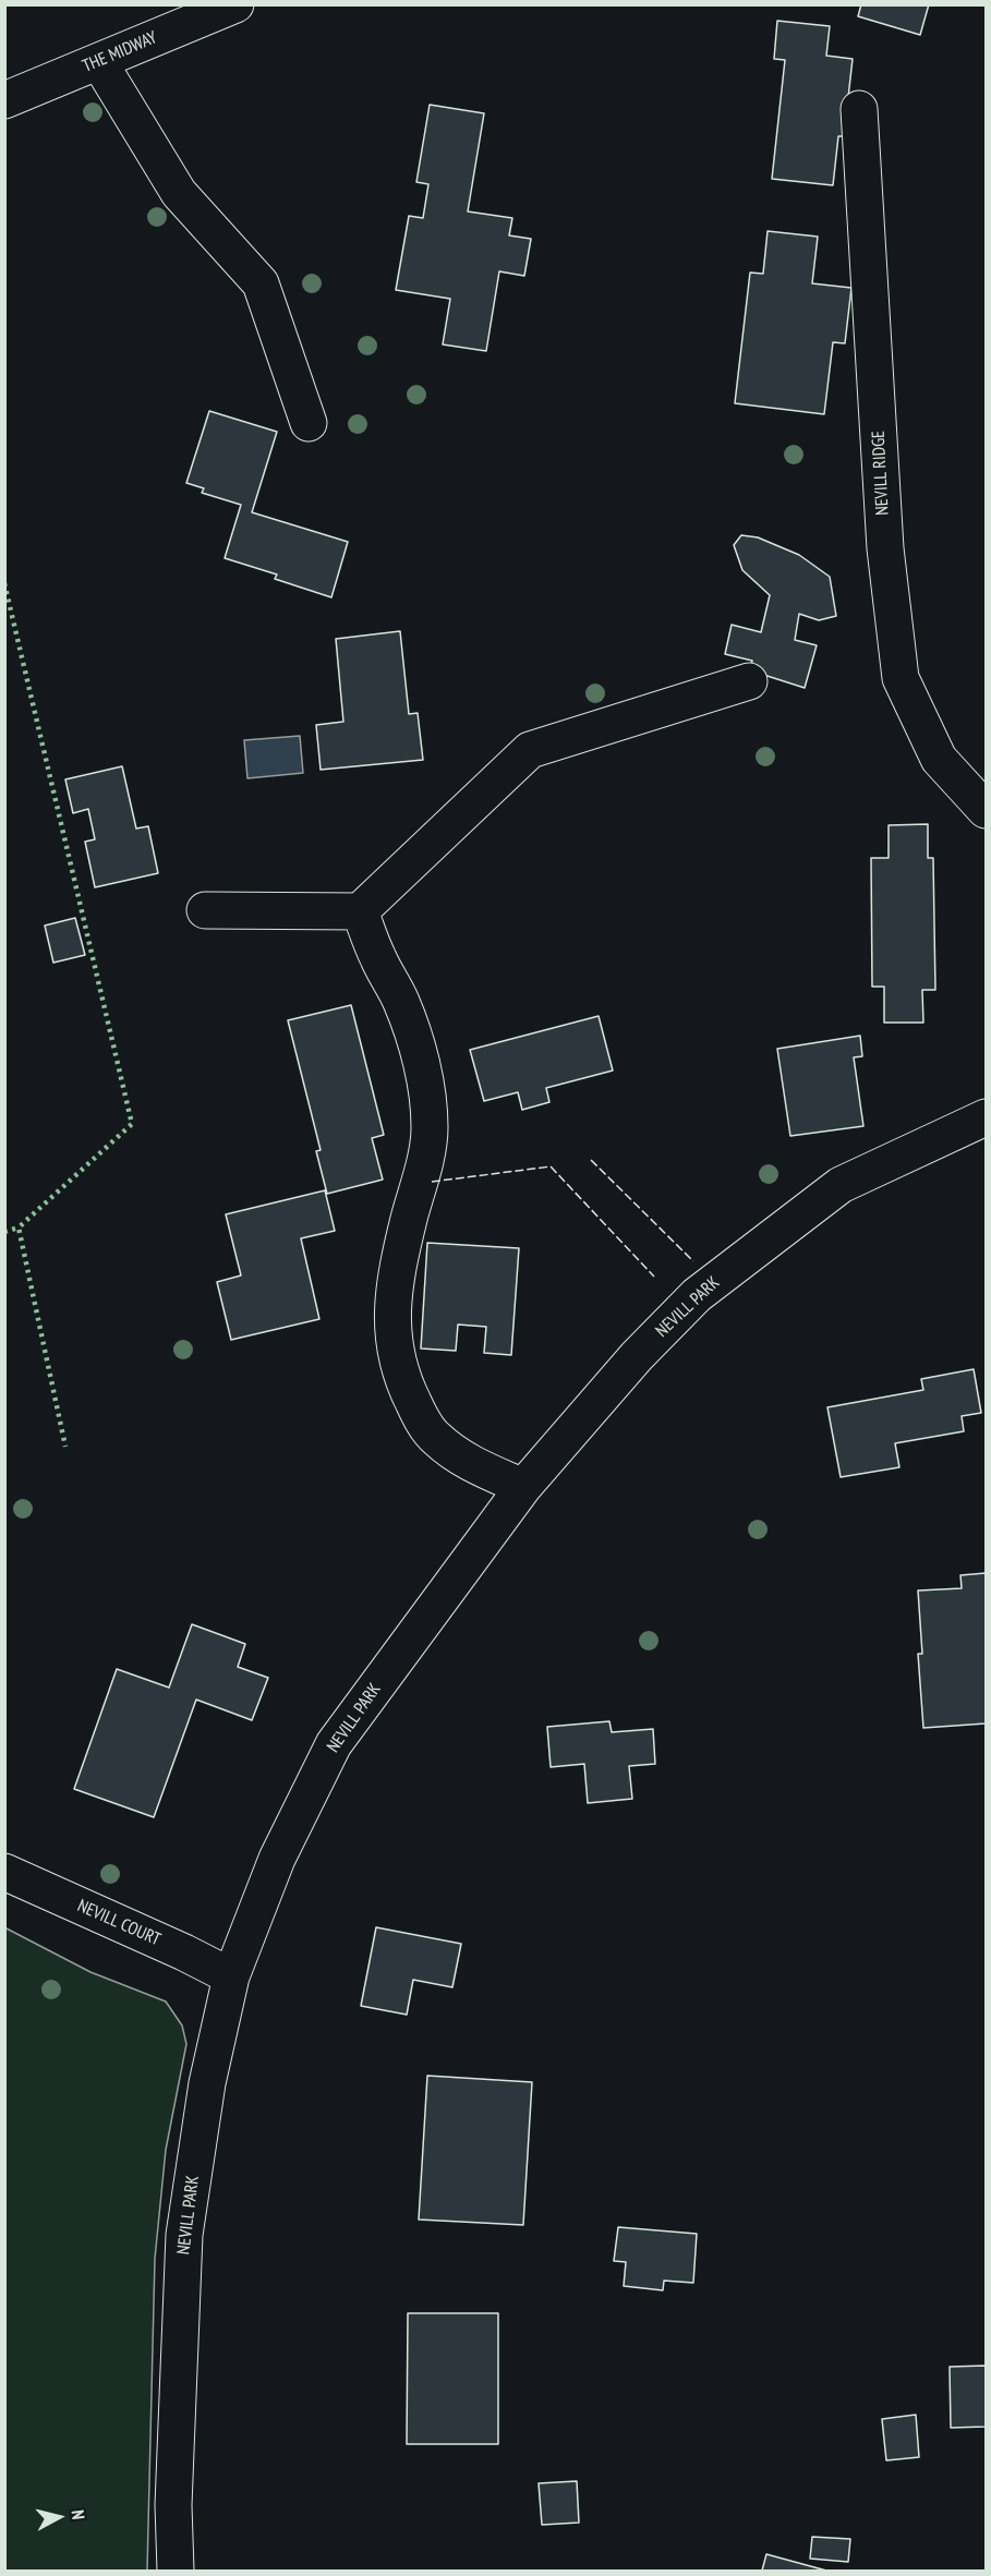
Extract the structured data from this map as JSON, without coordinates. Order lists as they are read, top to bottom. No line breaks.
{"streets":{"street":["THE MIDWAY","NEVILL RIDGE","NEVILL PARK","NEVILL COURT"]},"crossings":[["NEVILL PARK","NEVILL COURT"]],"north":"right"}
